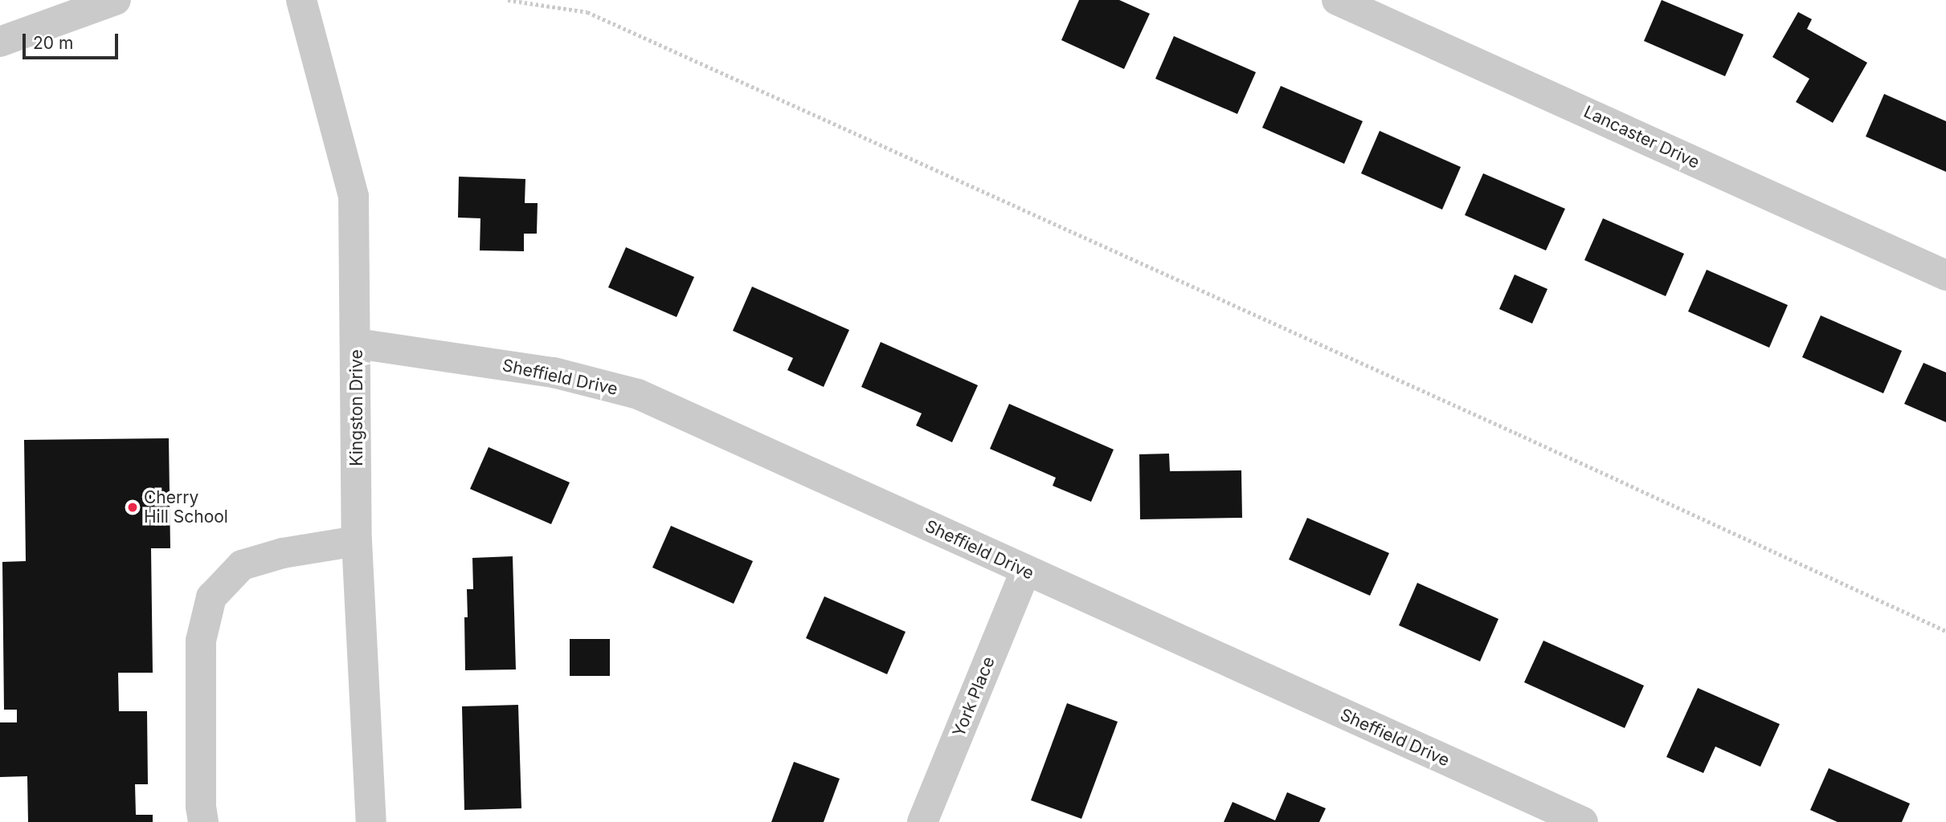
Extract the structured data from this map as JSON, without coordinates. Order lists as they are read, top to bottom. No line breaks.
{"streets":{"street":["Lancaster Drive","Sheffield Drive","Kingston Drive","York Place"]},"crossings":[["Sheffield Drive","Kingston Drive"],["Sheffield Drive","York Place"]],"places":["Cherry Hill School"],"scale_bar":"20 m"}
